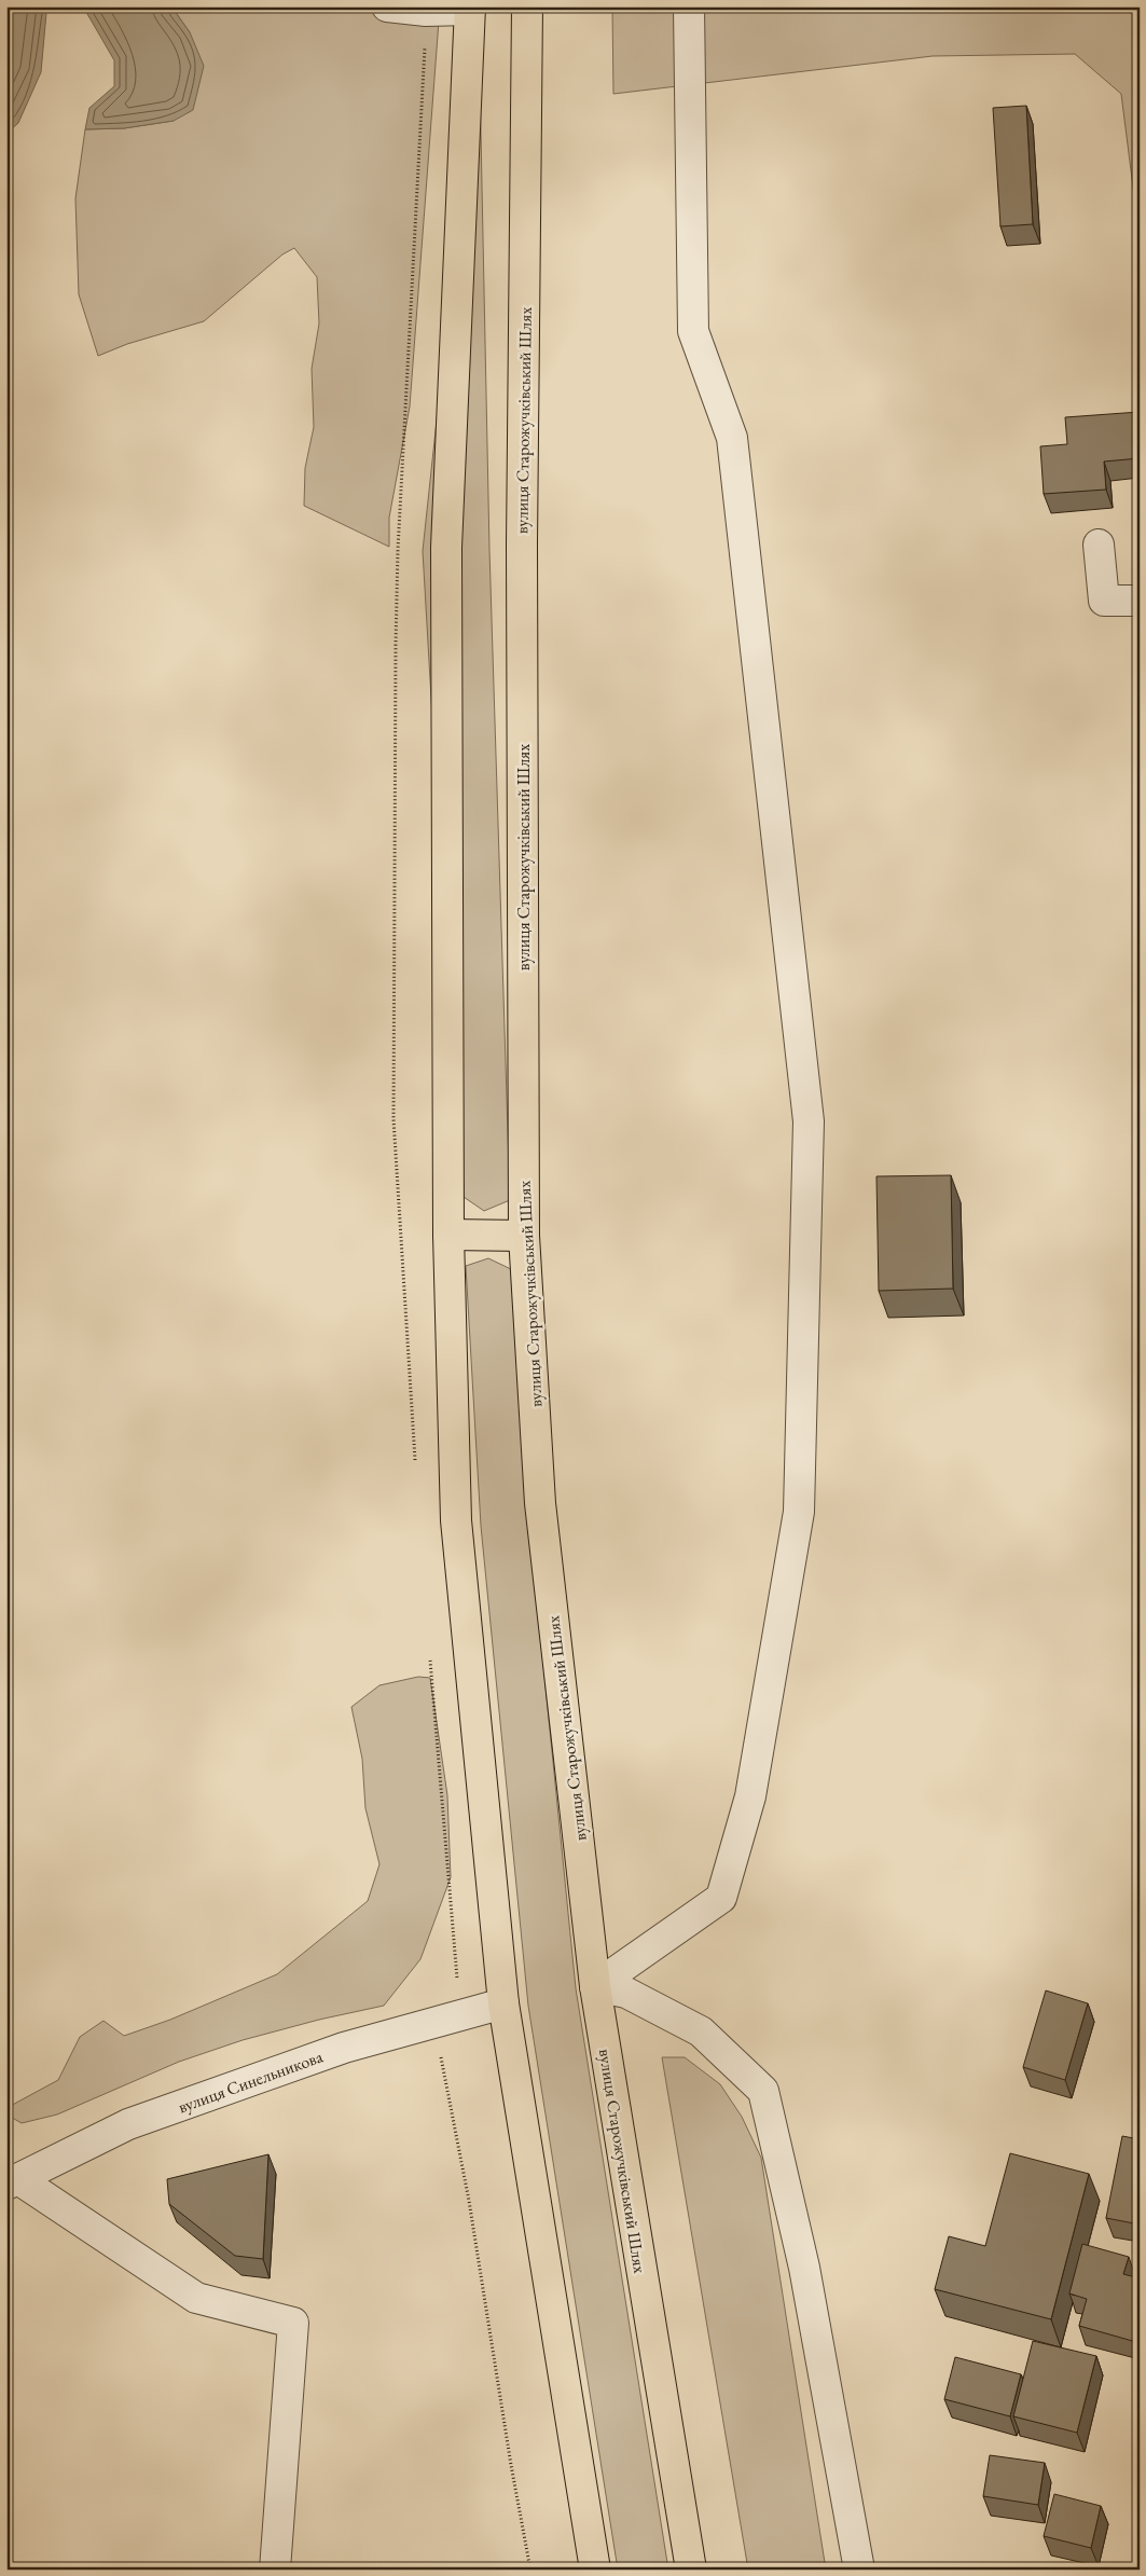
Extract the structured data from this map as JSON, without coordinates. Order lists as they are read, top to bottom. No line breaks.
{"streets":{"main road":["вулиця Старожучківський Шлях"],"street":["вулиця Синельникова"]}}
